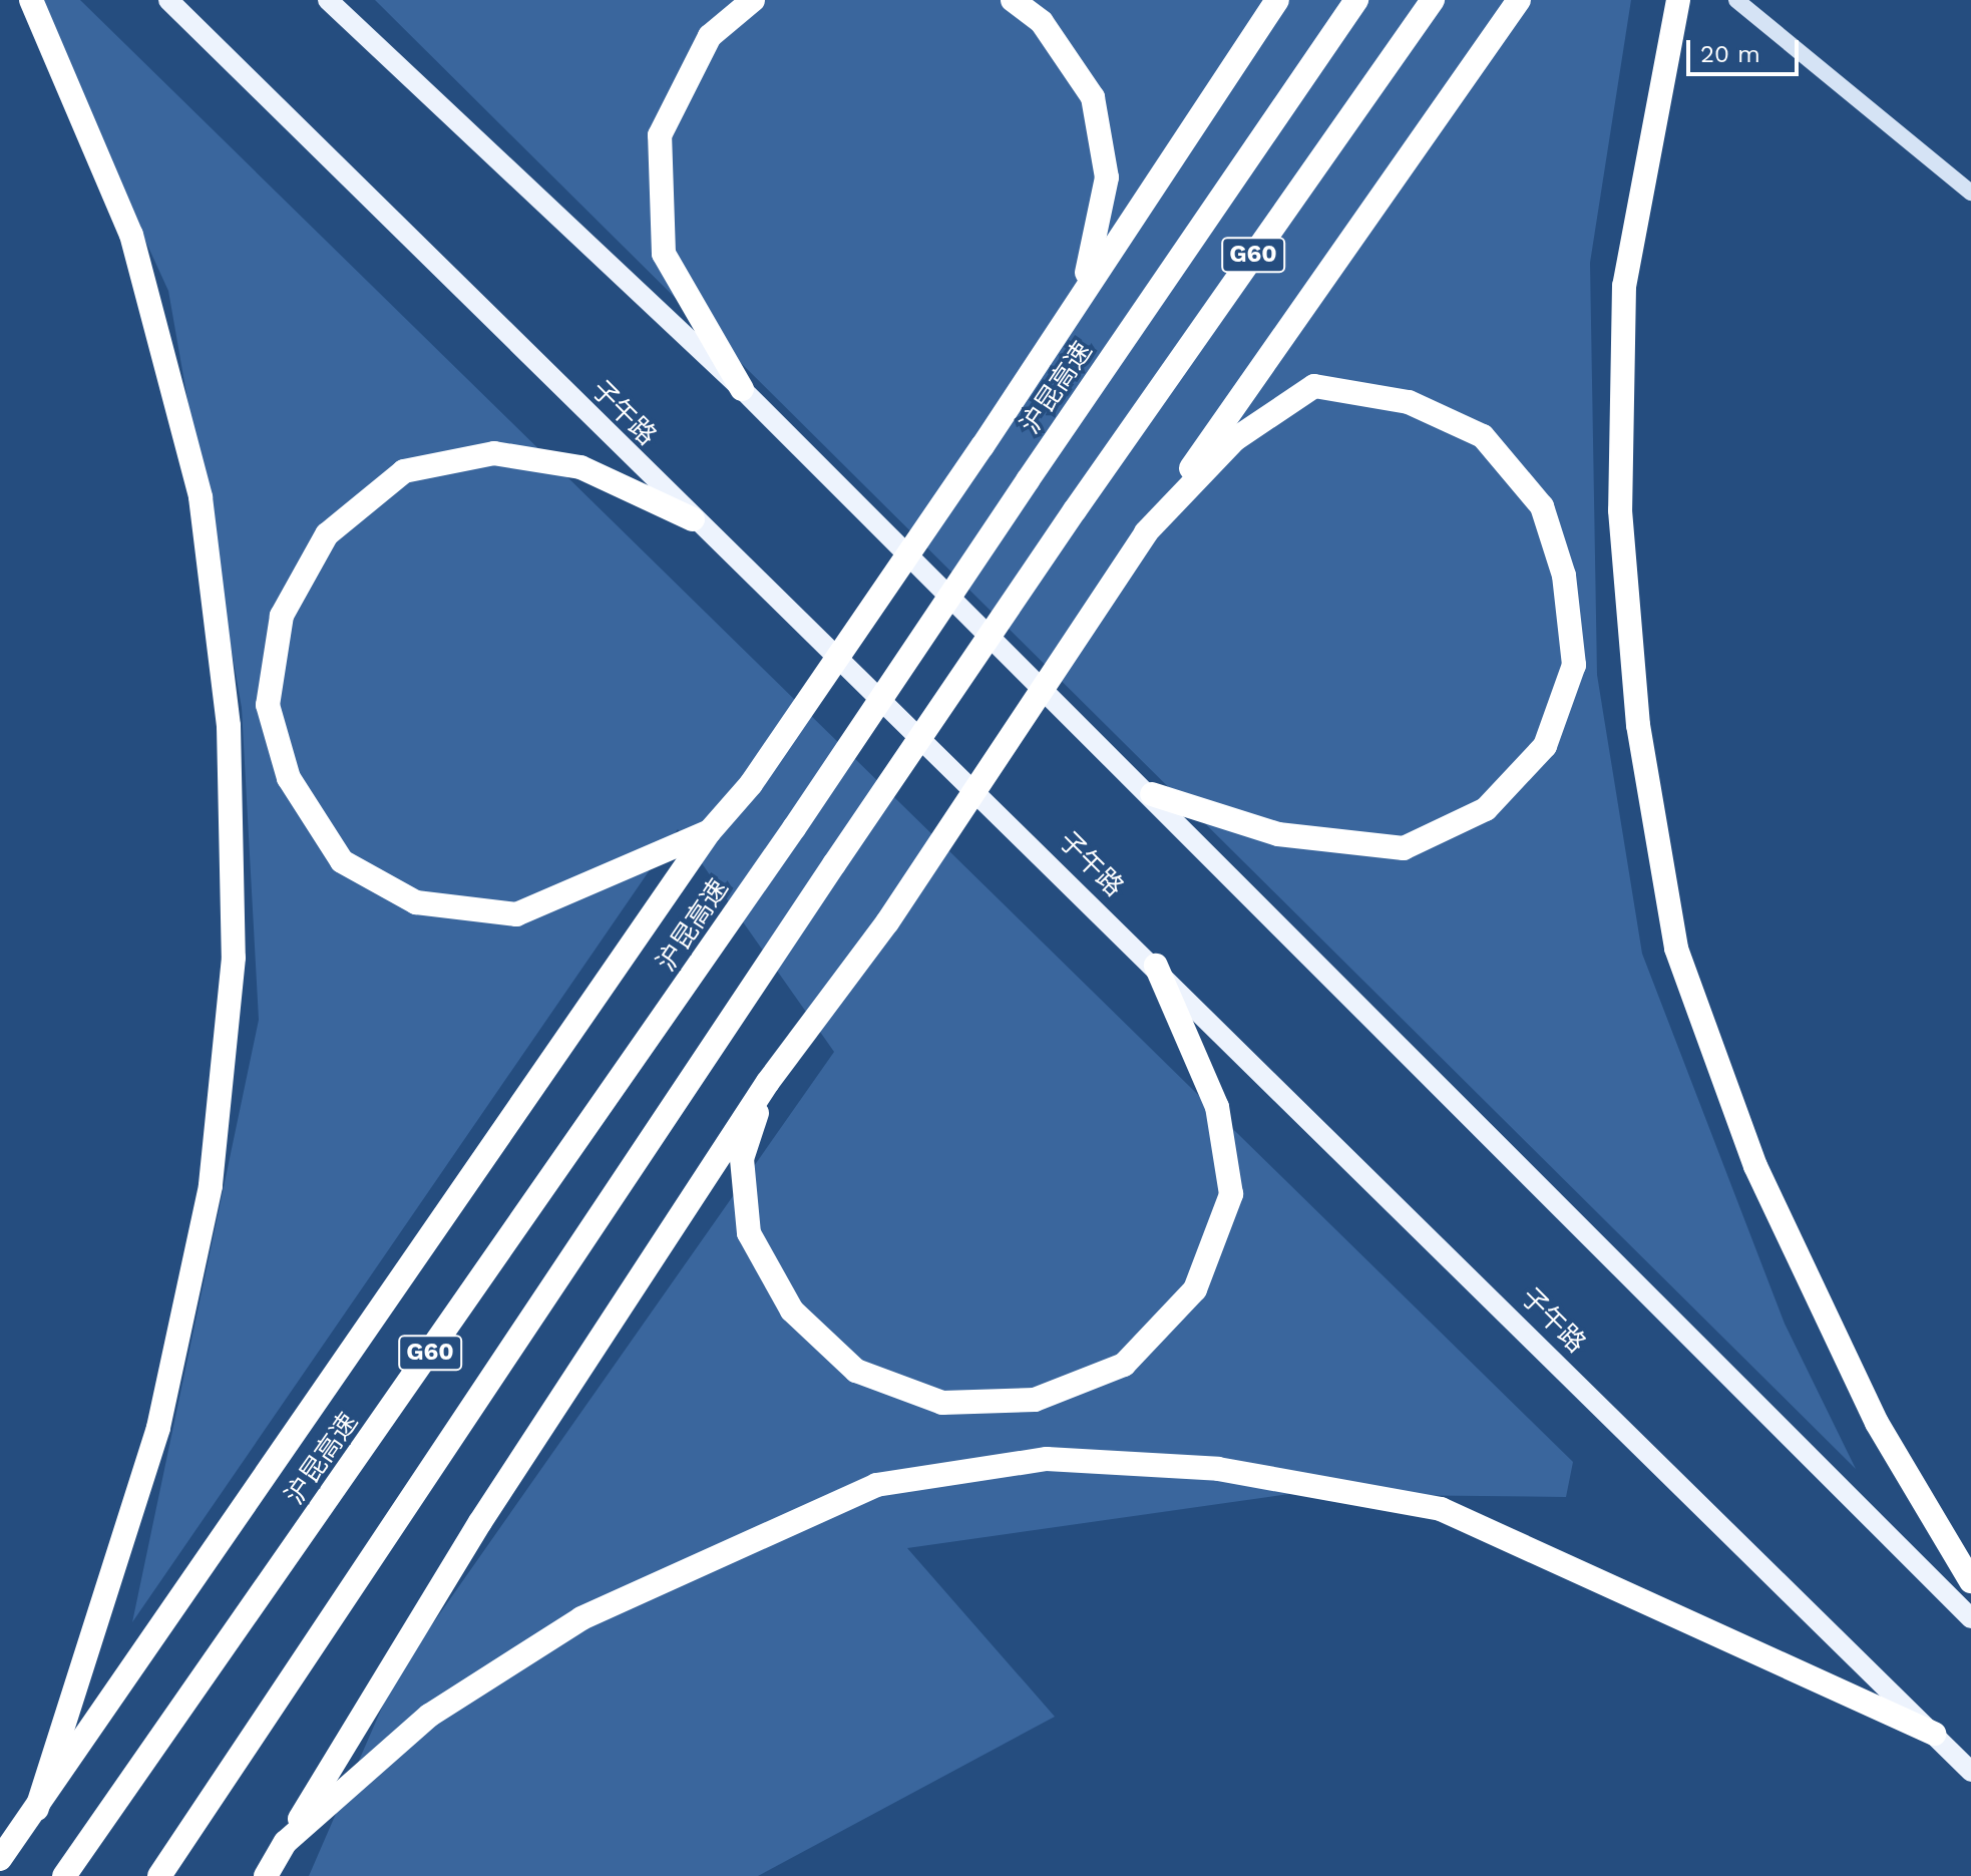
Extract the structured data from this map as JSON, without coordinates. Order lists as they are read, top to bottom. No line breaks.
{"streets":{"highway":["G60","沪昆高速"],"main road":["子午路"]},"scale_bar":"20 m"}
